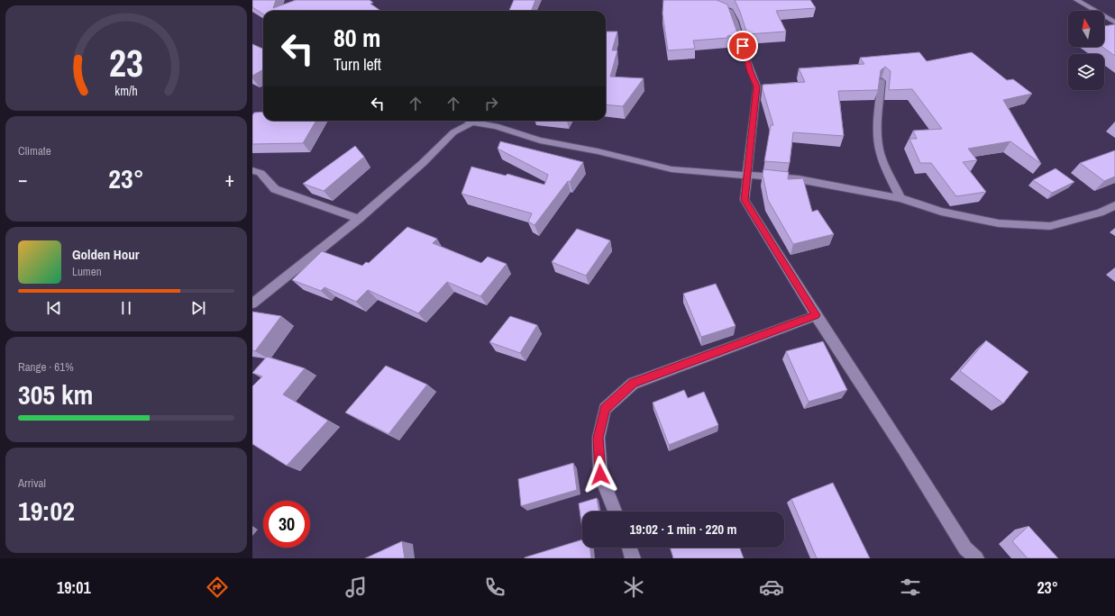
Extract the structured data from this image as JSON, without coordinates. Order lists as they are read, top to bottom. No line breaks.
{"north":"top","page":{"turn":["80 m","Turn left"],"tile":["Climate",["Range · 61%","305 km"],["Arrival","19:02"]],"heat":["−","23°","+"],"song":["Golden Hour","Lumen"],"limit":"30","trip":"19:02 · 1 min · 220 m","tabs":["19:01","23°"],"gauge":["23","km/h"]}}
